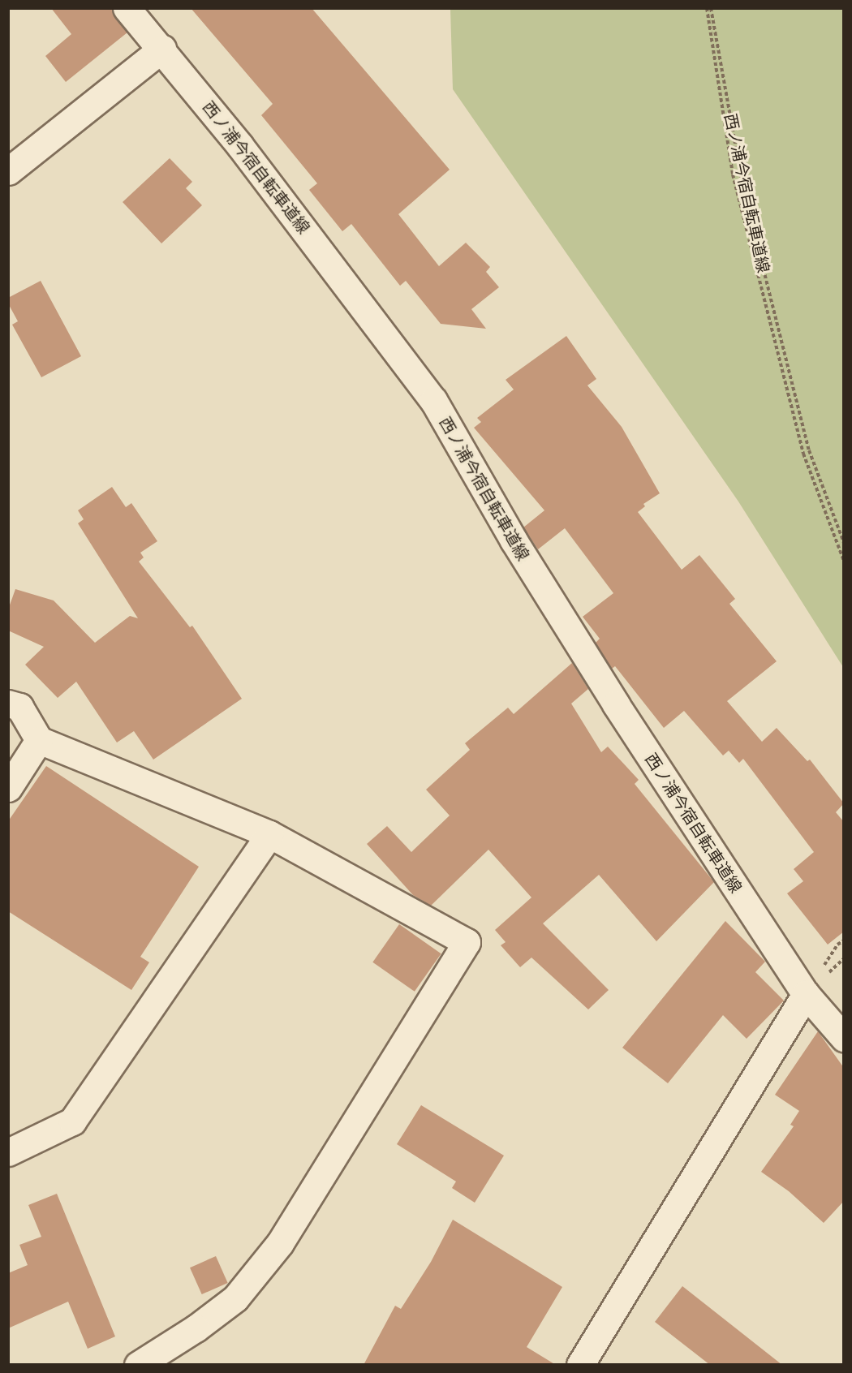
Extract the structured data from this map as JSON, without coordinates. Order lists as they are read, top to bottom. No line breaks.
{"streets":{"street":["西ノ浦今宿自転車道線"]}}
